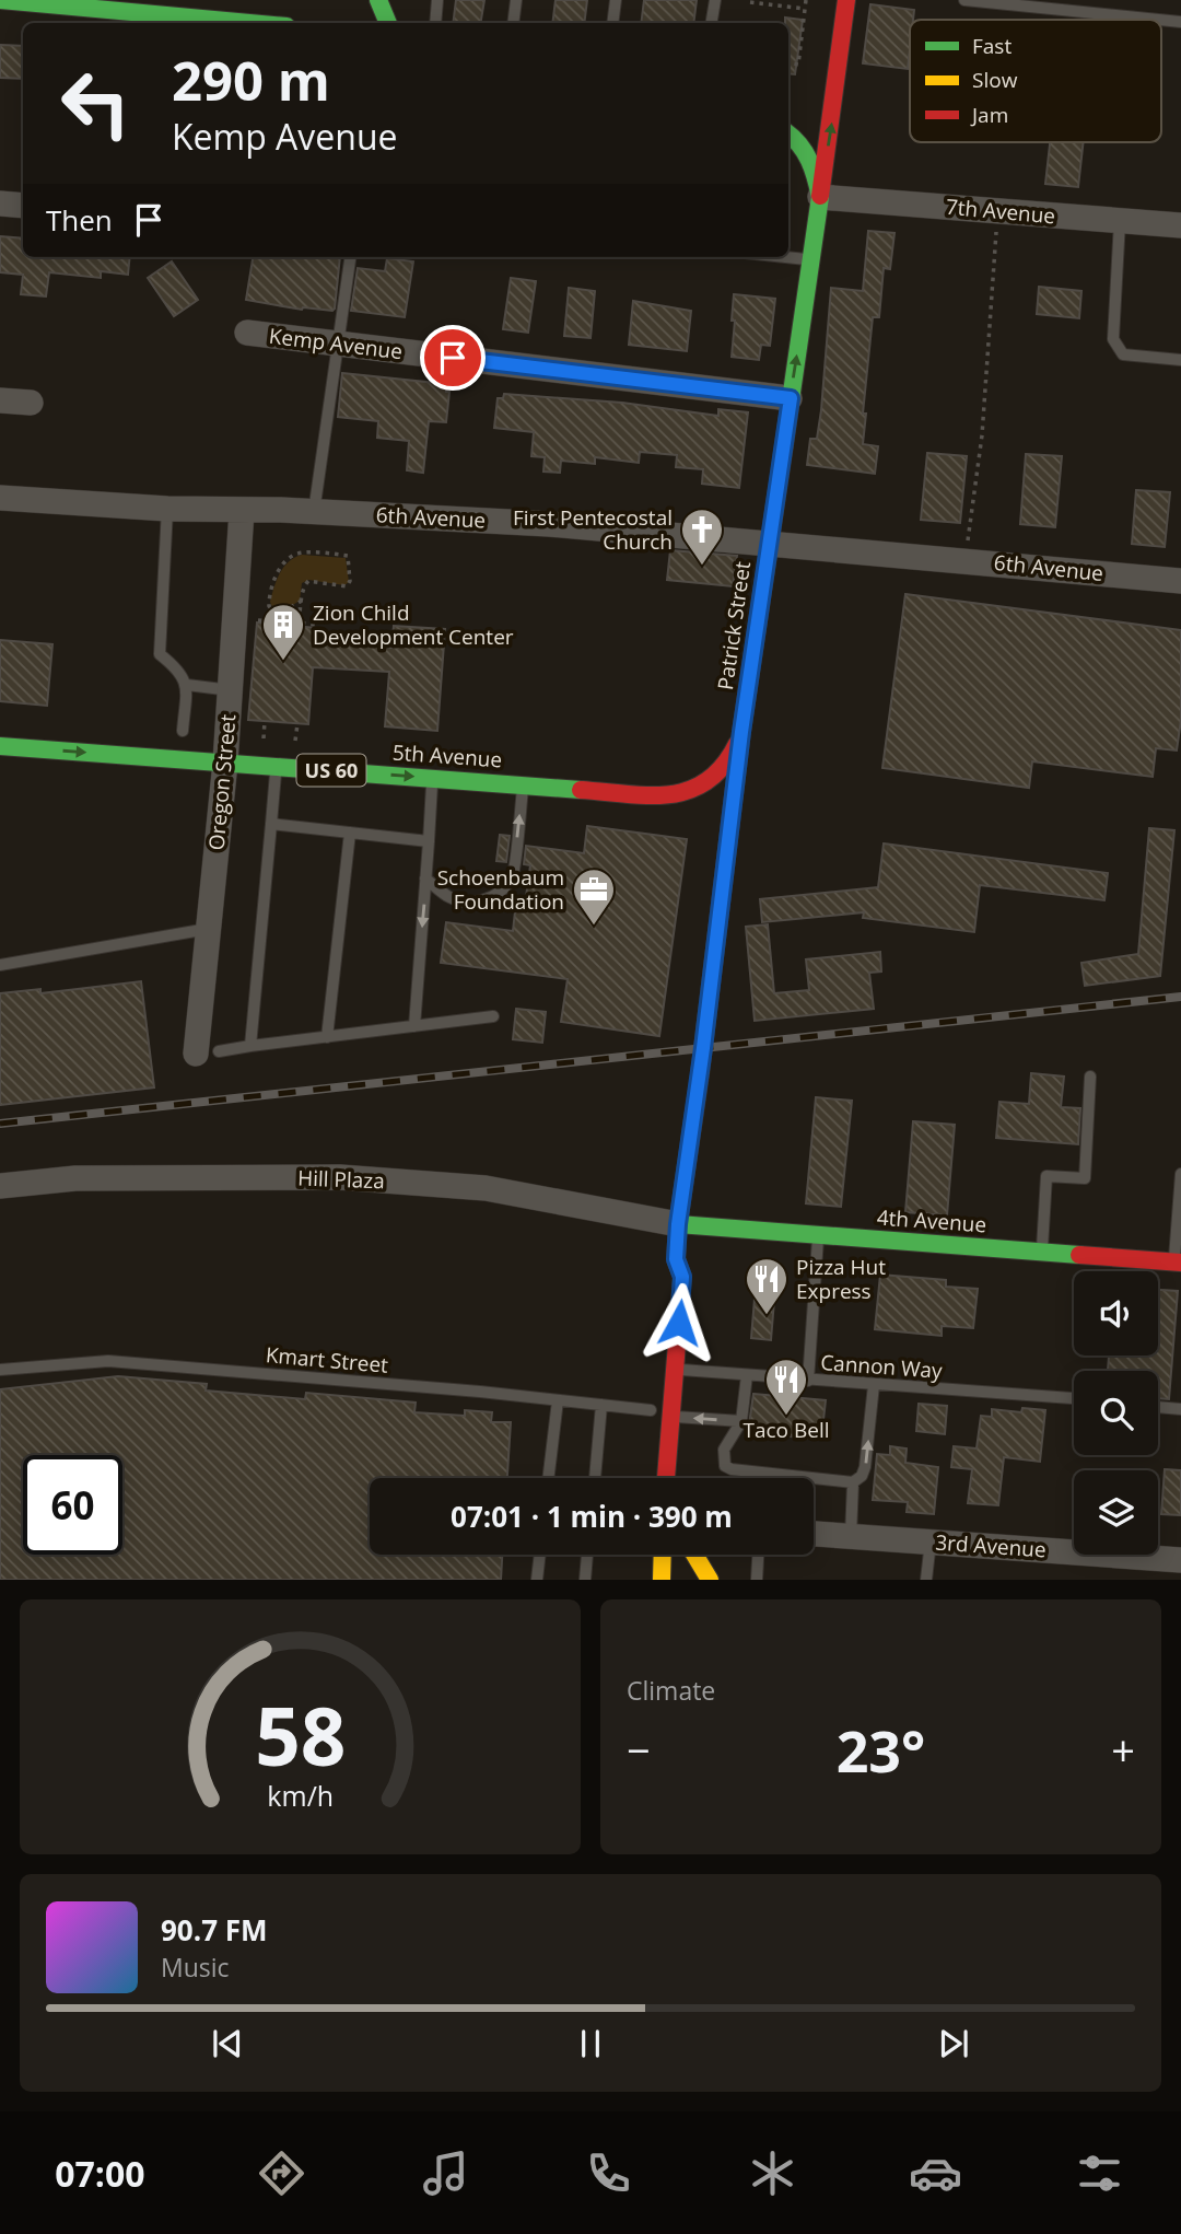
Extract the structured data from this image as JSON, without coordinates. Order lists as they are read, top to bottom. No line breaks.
{"streets":{"main road":["Patrick Street","5th Avenue","US 60","4th Avenue"],"street":["7th Avenue","Kemp Avenue","6th Avenue","Oregon Street","Hill Plaza","3rd Avenue"],"lane":["Kmart Street","Cannon Way"]},"crossings":[["7th Avenue","Patrick Street"],["Kemp Avenue","Patrick Street"],["6th Avenue","Patrick Street"],["6th Avenue","Oregon Street"],["Patrick Street","Hill Plaza"],["Patrick Street","4th Avenue"],["Patrick Street","Cannon Way"],["5th Avenue","US 60"],["5th Avenue","Oregon Street"],["Hill Plaza","4th Avenue"]],"one_way":["5th Avenue"],"places":{"church":["First Pentecostal Church"],"building":["Zion Child Development Center"],"office":["Schoenbaum Foundation"],"restaurant":["Pizza Hut Express","Taco Bell"]},"legend":["Fast","Slow","Jam"],"page":{"turn":["290 m","Kemp Avenue"],"then":"Then","limit":"60","trip":"07:01 · 1 min · 390 m","tile":"Climate","heat":["−","23°","+"],"song":["90.7 FM","Music"],"tabs":"07:00","gauge":["58","km/h"]}}
